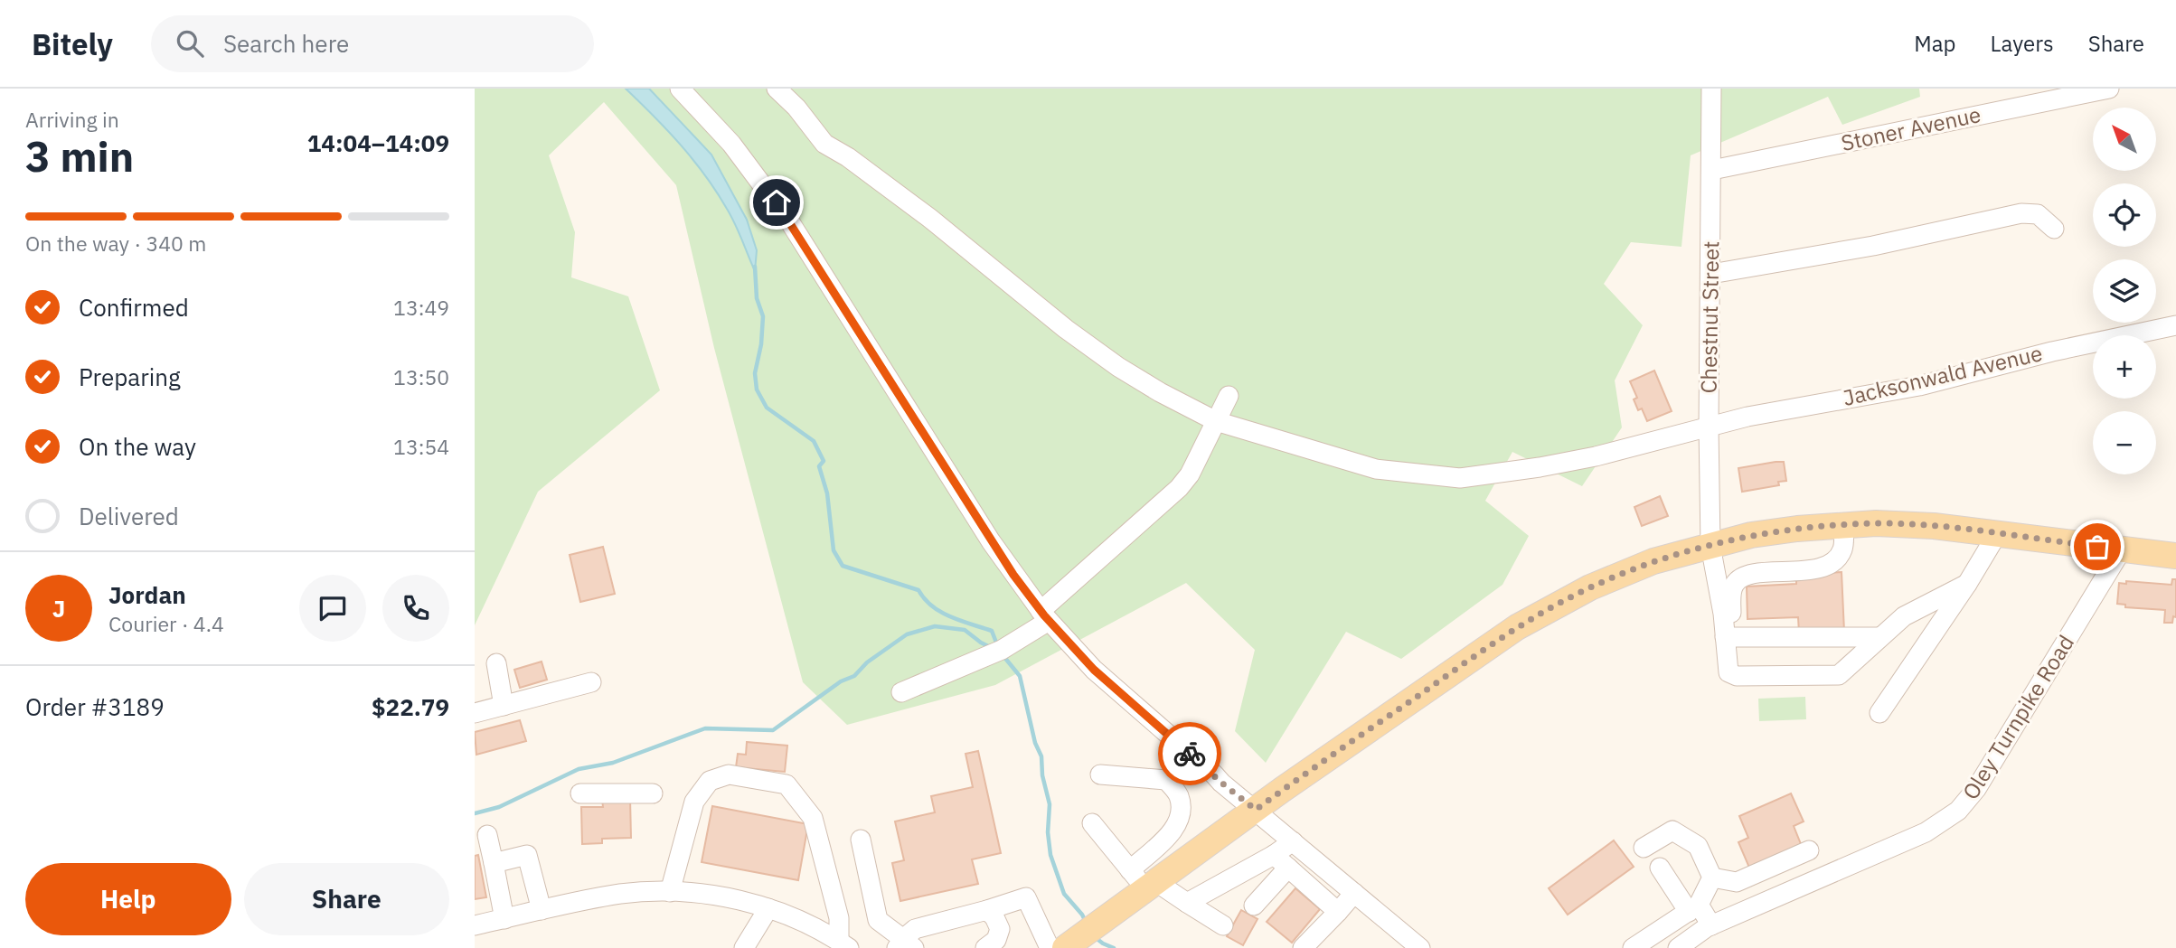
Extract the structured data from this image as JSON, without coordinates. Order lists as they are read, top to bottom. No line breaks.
{"streets":{"street":["Stoner Avenue","Chestnut Street","Jacksonwald Avenue","Oley Turnpike Road"]},"crossings":[["Stoner Avenue","Chestnut Street"],["Chestnut Street","Jacksonwald Avenue"]],"north":"top left","page":{"header":"Bitely","search":"Search here","nav":["Map","Layers","Share"],"heading":["3 min","Arriving in","14:04–14:09"],"panel":["Jordan","Courier · 4.4","Order #3189","$22.79"],"map_buttons":["+","−"],"bar":"On the way · 340 m","list":[["Confirmed","13:49"],["Preparing","13:50"],["On the way","13:54"],"Delivered"],"round":"J","buttons":["Help","Share"]}}
